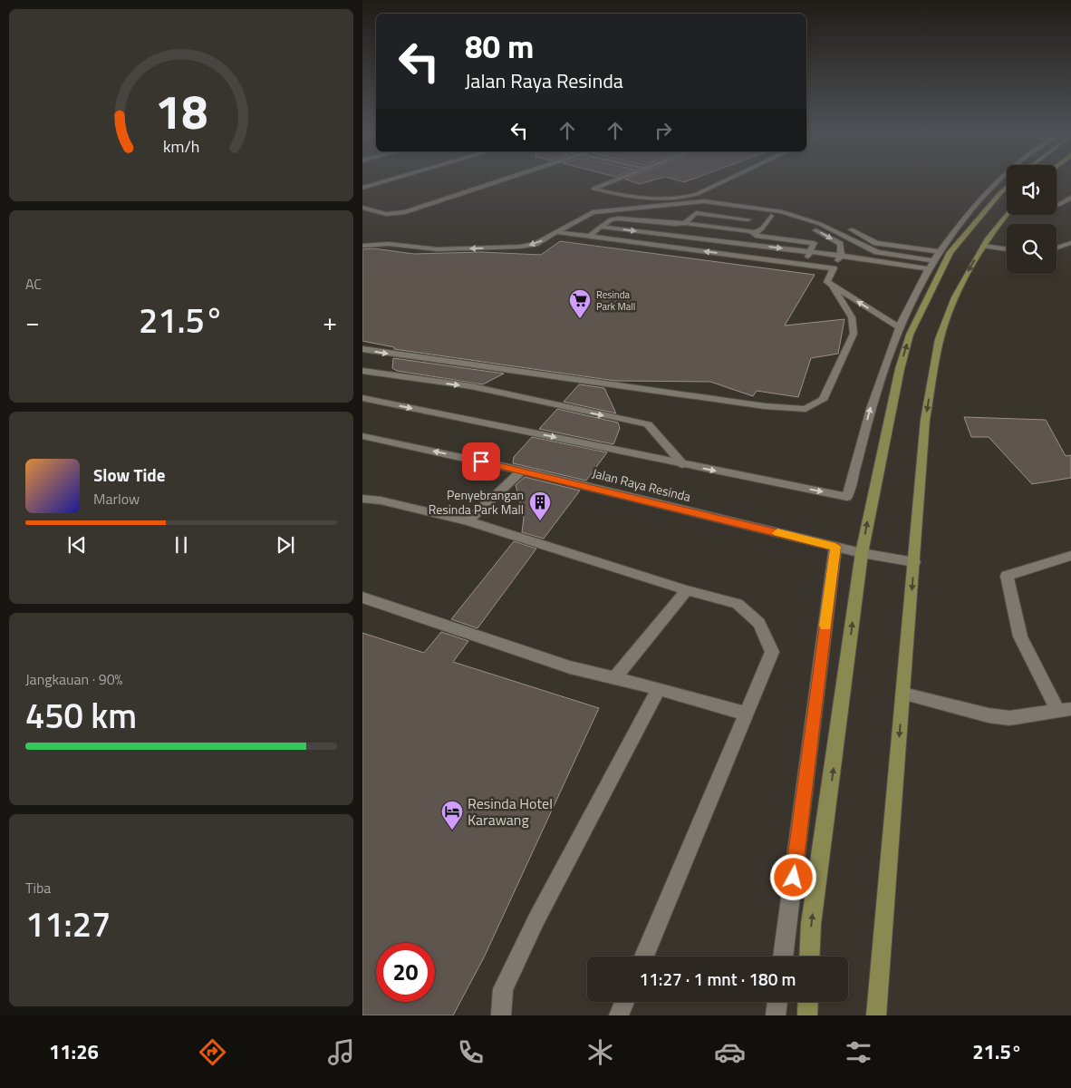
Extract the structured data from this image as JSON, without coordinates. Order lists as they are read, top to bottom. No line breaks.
{"streets":{"street":["Jalan Raya Resinda"]},"places":{"supermarket":["Resinda Park Mall"],"building":["Penyebrangan Resinda Park Mall"],"hotel":["Resinda Hotel Karawang"]},"page":{"turn":["80 m","Jalan Raya Resinda"],"tile":["AC",["Jangkauan · 90%","450 km"],["Tiba","11:27"]],"heat":["−","21.5°","+"],"song":["Slow Tide","Marlow"],"limit":"20","trip":"11:27 · 1 mnt · 180 m","tabs":["11:26","21.5°"],"gauge":["18","km/h"]}}
